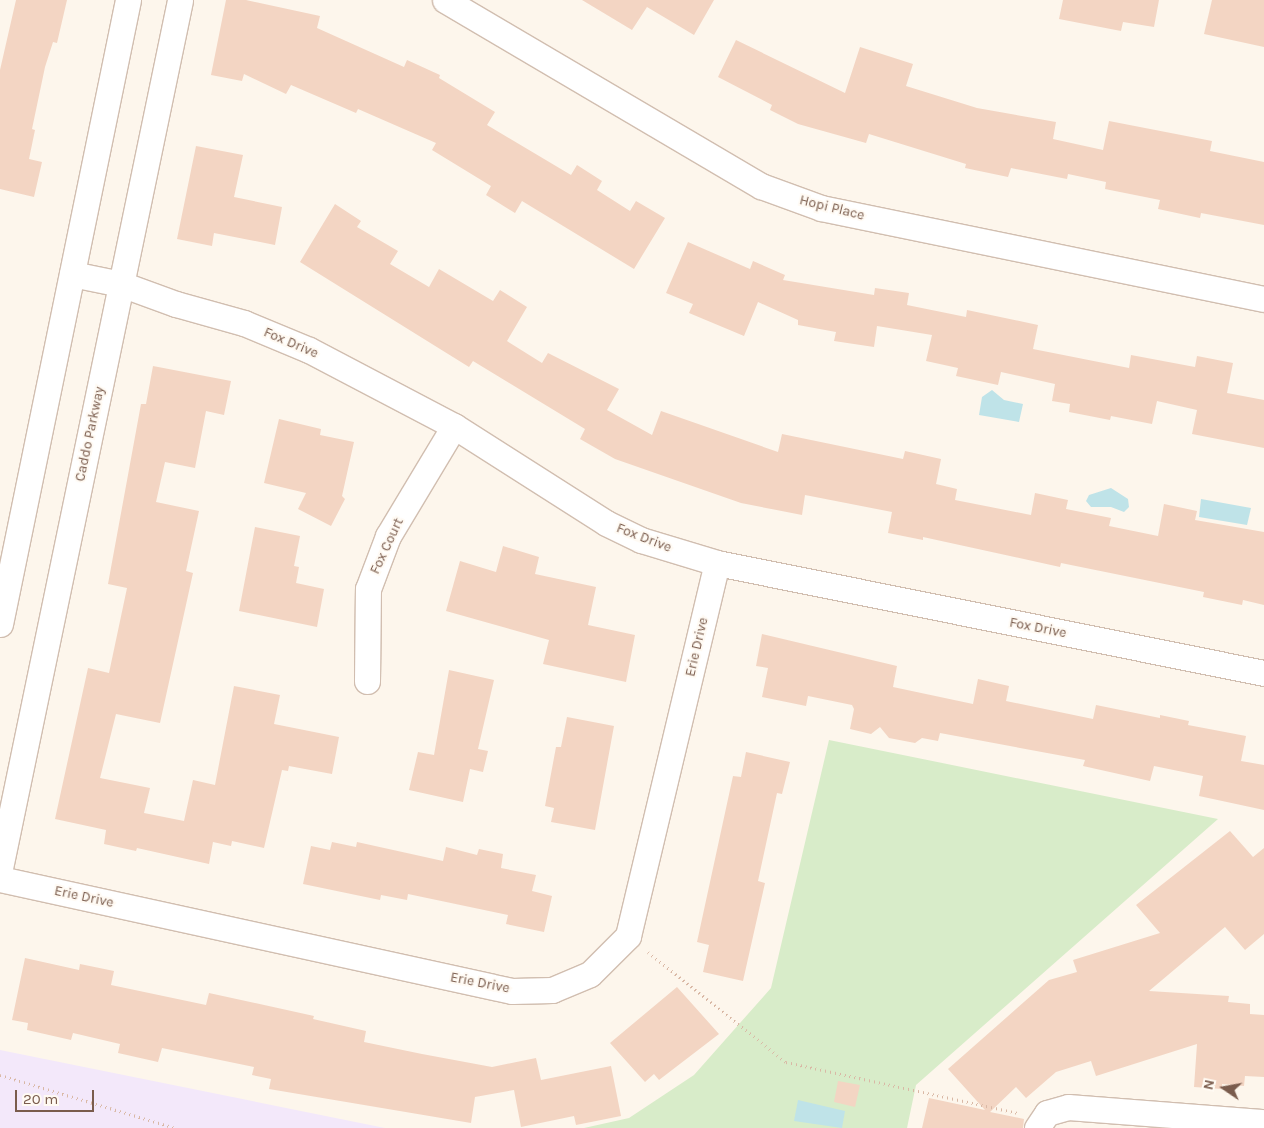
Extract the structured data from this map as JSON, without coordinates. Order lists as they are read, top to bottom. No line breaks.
{"streets":{"street":["Hopi Place","Fox Drive","Caddo Parkway","Fox Court","Erie Drive"]},"crossings":[["Fox Drive","Caddo Parkway"],["Fox Drive","Fox Court"],["Fox Drive","Erie Drive"]],"scale_bar":"20 m","north":"left"}
